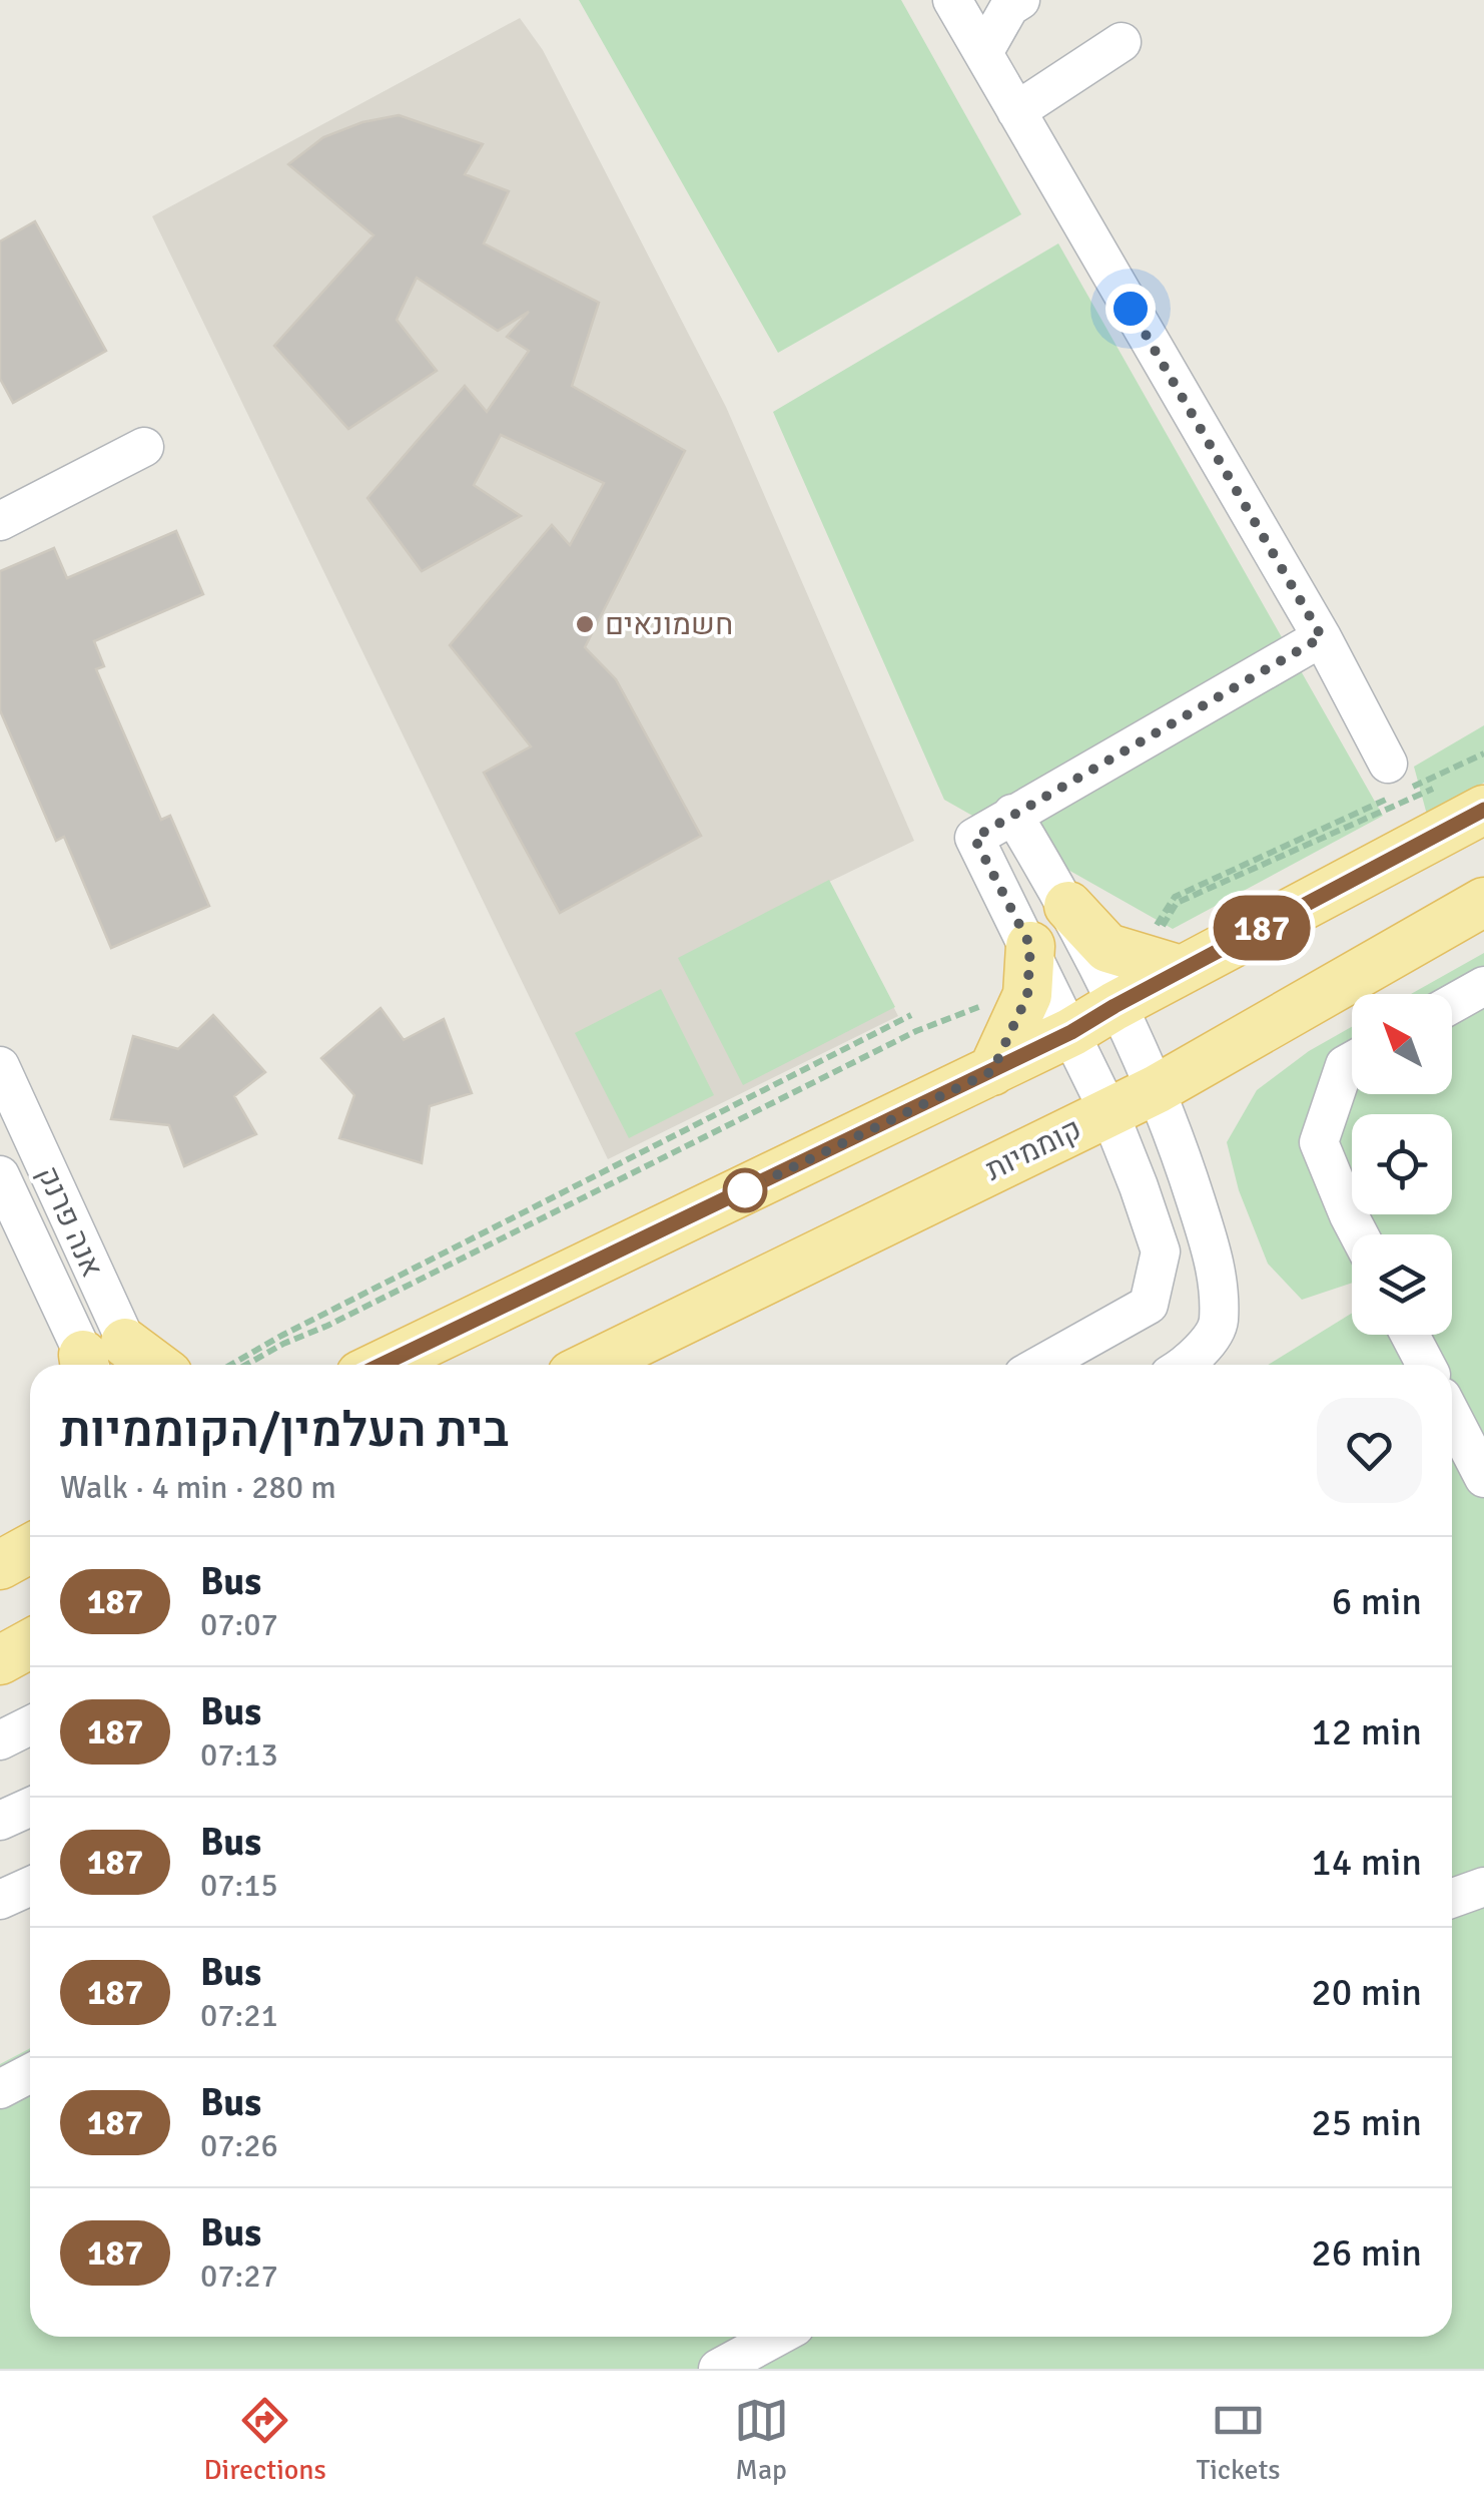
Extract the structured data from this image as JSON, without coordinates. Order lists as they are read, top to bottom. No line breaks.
{"streets":{"main road":["קוממיות"],"street":["אנה פרנק"]},"places":["חשמונאים"],"lines":["bus line 187"],"north":"top left","page":{"on_map":"187","heading":["בית העלמין/הקוממיות","Walk · 4 min · 280 m"],"list":[{"mark":"187","name":"Bus","note":"07:07","value":"6 min"},{"mark":"187","name":"Bus","note":"07:13","value":"12 min"},{"mark":"187","name":"Bus","note":"07:15","value":"14 min"},{"mark":"187","name":"Bus","note":"07:21","value":"20 min"},{"mark":"187","name":"Bus","note":"07:26","value":"25 min"},{"mark":"187","name":"Bus","note":"07:27","value":"26 min"}],"tabs":["Directions","Map","Tickets"]}}
